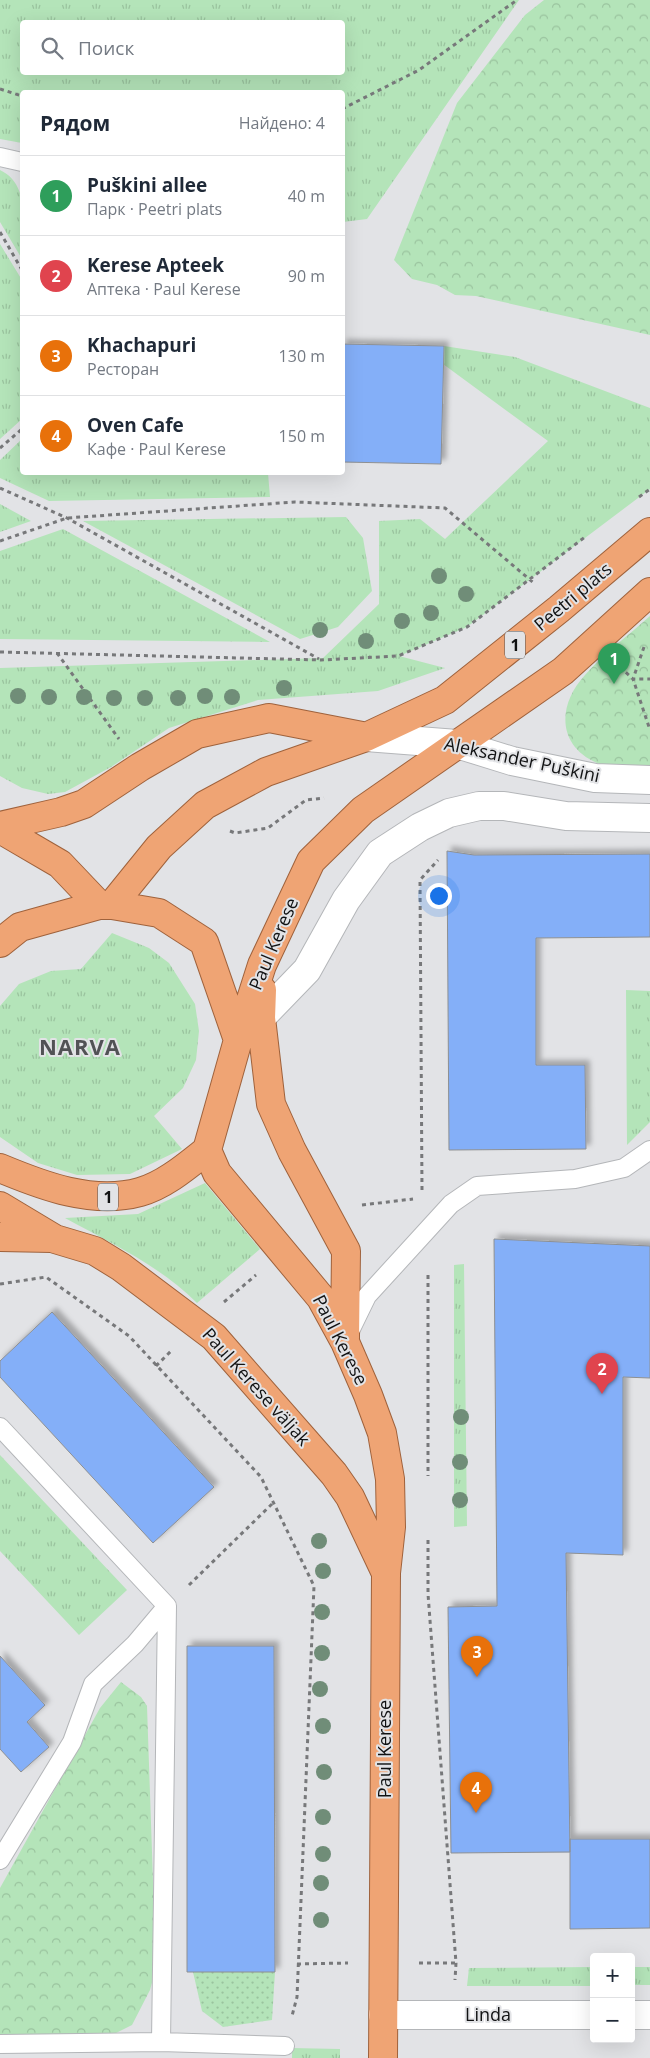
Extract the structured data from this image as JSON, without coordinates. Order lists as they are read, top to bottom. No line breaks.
{"streets":{"highway":["Peetri plats","1","Aleksander Puškini","Paul Kerese","Paul Kerese väljak"],"street":["Linda"]},"crossings":[["Peetri plats","Aleksander Puškini"],["1","Paul Kerese"],["Aleksander Puškini","Paul Kerese"],["Paul Kerese","Paul Kerese väljak"],["Paul Kerese","Linda"]],"districts":["NARVA"],"page":{"search":"Поиск","heading":["Рядом","Найдено: 4"],"list":[{"mark":"1","name":"Puškini allee","note":"Парк · Peetri plats","value":"40 m"},{"mark":"2","name":"Kerese Apteek","note":"Аптека · Paul Kerese","value":"90 m"},{"mark":"3","name":"Khachapuri","note":"Ресторан","value":"130 m"},{"mark":"4","name":"Oven Cafe","note":"Кафе · Paul Kerese","value":"150 m"}],"pins":["1","2","3","4"],"map_buttons":["+","−"]}}
